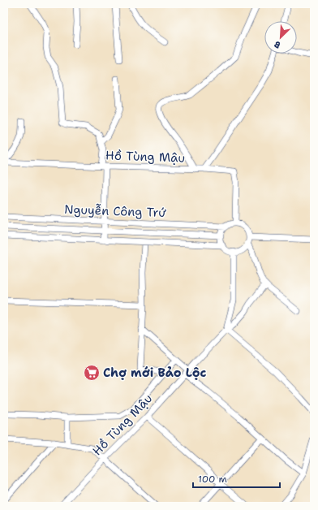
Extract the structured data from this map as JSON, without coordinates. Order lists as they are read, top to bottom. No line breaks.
{"streets":{"street":["Hồ Tùng Mậu","Nguyễn Công Trứ"]},"crossings":[["Hồ Tùng Mậu","Nguyễn Công Trứ"]],"places":{"supermarket":["Chợ mới Bảo Lộc"]},"scale_bar":"100 m","north":"bottom left"}
